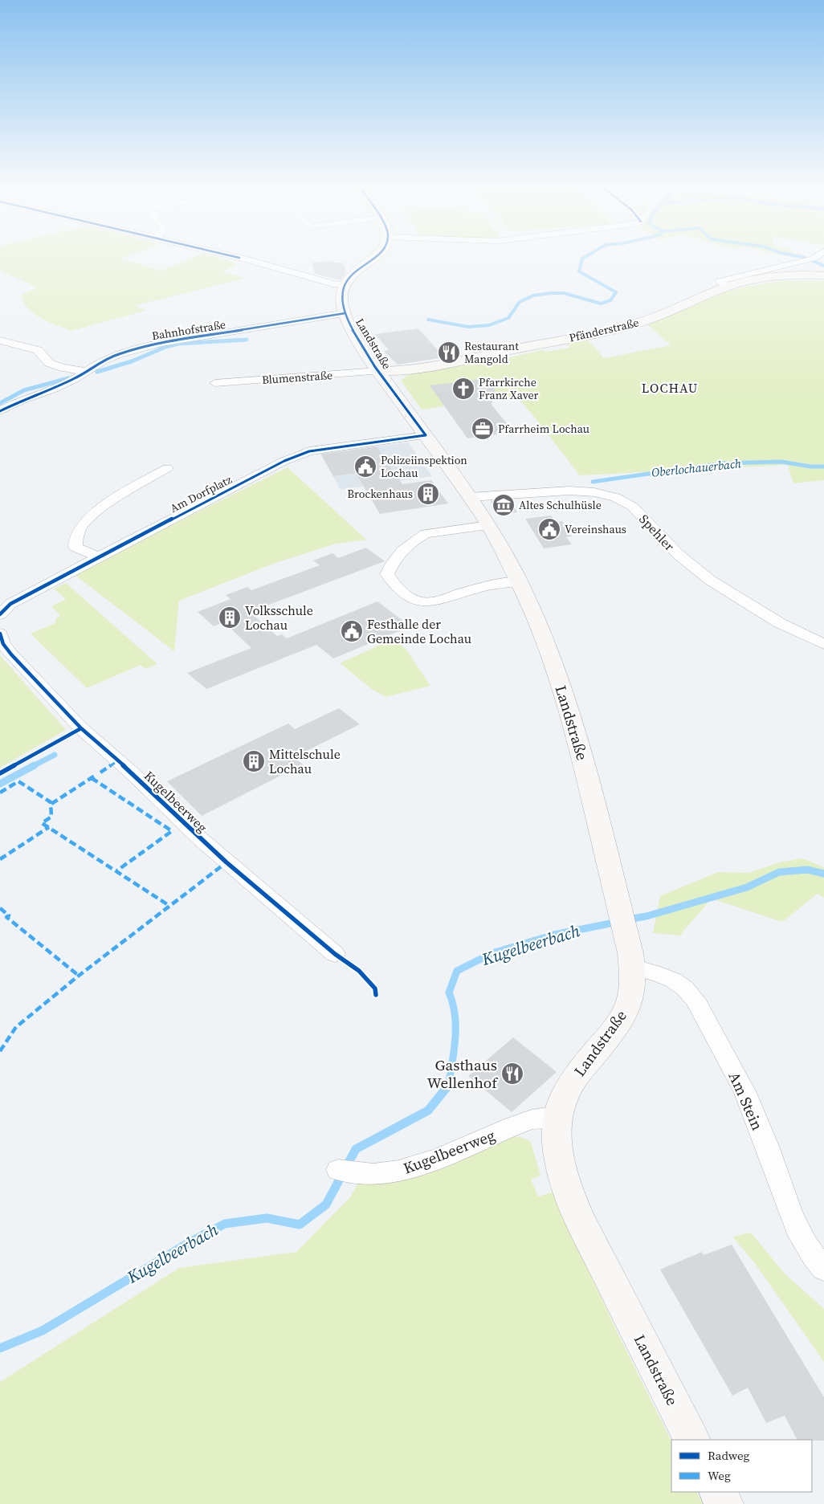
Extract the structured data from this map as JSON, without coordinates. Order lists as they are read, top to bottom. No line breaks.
{"streets":{"main road":["Pfänderstraße","Landstraße"],"street":["Bahnhofstraße","Blumenstraße","Am Dorfplatz","Spehler","Kugelbeerweg","Am Stein"]},"crossings":[["Bahnhofstraße","Landstraße"],["Pfänderstraße","Landstraße"],["Pfänderstraße","Blumenstraße"],["Landstraße","Blumenstraße"],["Landstraße","Am Dorfplatz"],["Landstraße","Spehler"],["Landstraße","Kugelbeerweg"],["Landstraße","Am Stein"]],"districts":["LOCHAU"],"water":["Oberlochauerbach","Kugelbeerbach"],"places":{"restaurant":["Restaurant Mangold","Gasthaus Wellenhof"],"church":["Pfarrkirche Franz Xaver"],"office":["Pfarrheim Lochau"],"public building":["Polizeiinspektion Lochau","Vereinshaus","Festhalle der Gemeinde Lochau"],"building":["Brockenhaus","Volksschule Lochau","Mittelschule Lochau"],"museum":["Altes Schulhüsle"]},"legend":["Radweg","Weg"]}
